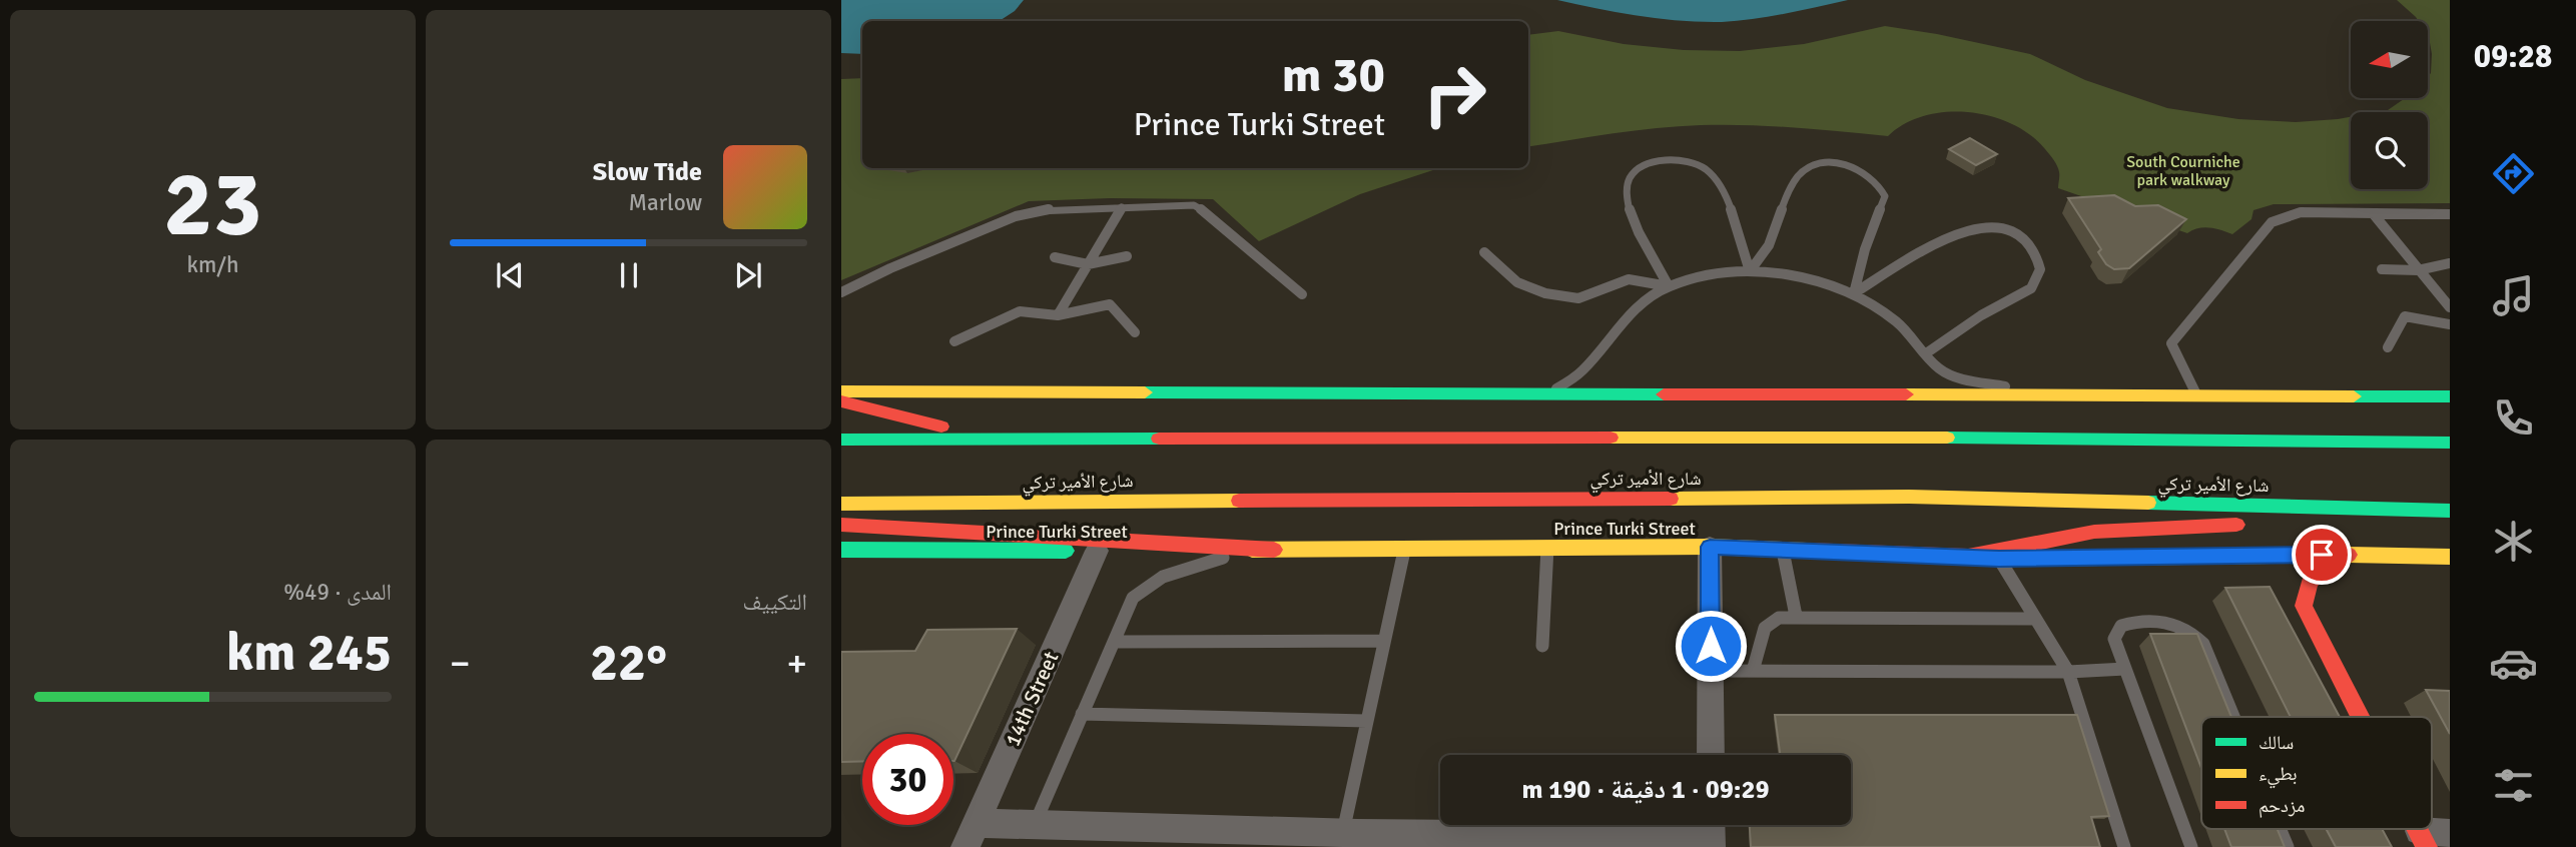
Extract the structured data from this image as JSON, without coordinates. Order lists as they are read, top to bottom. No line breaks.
{"streets":{"main road":["شارع الأمير تركي","Prince Turki Street"],"street":["14th Street"]},"crossings":[["Prince Turki Street","14th Street"]],"parks":["South Courniche park walkway"],"legend":["سالك","بطيء","مزدحم"],"north":"left","page":{"tabs":"09:28","tile":[["23","km/h"],"التكييف",["المدى · 49%","245 km"]],"turn":["30 m","Prince Turki Street"],"song":["Slow Tide","Marlow"],"heat":["−","22°","+"],"limit":"30","trip":"09:29 · 1 دقيقة · 190 m"}}
